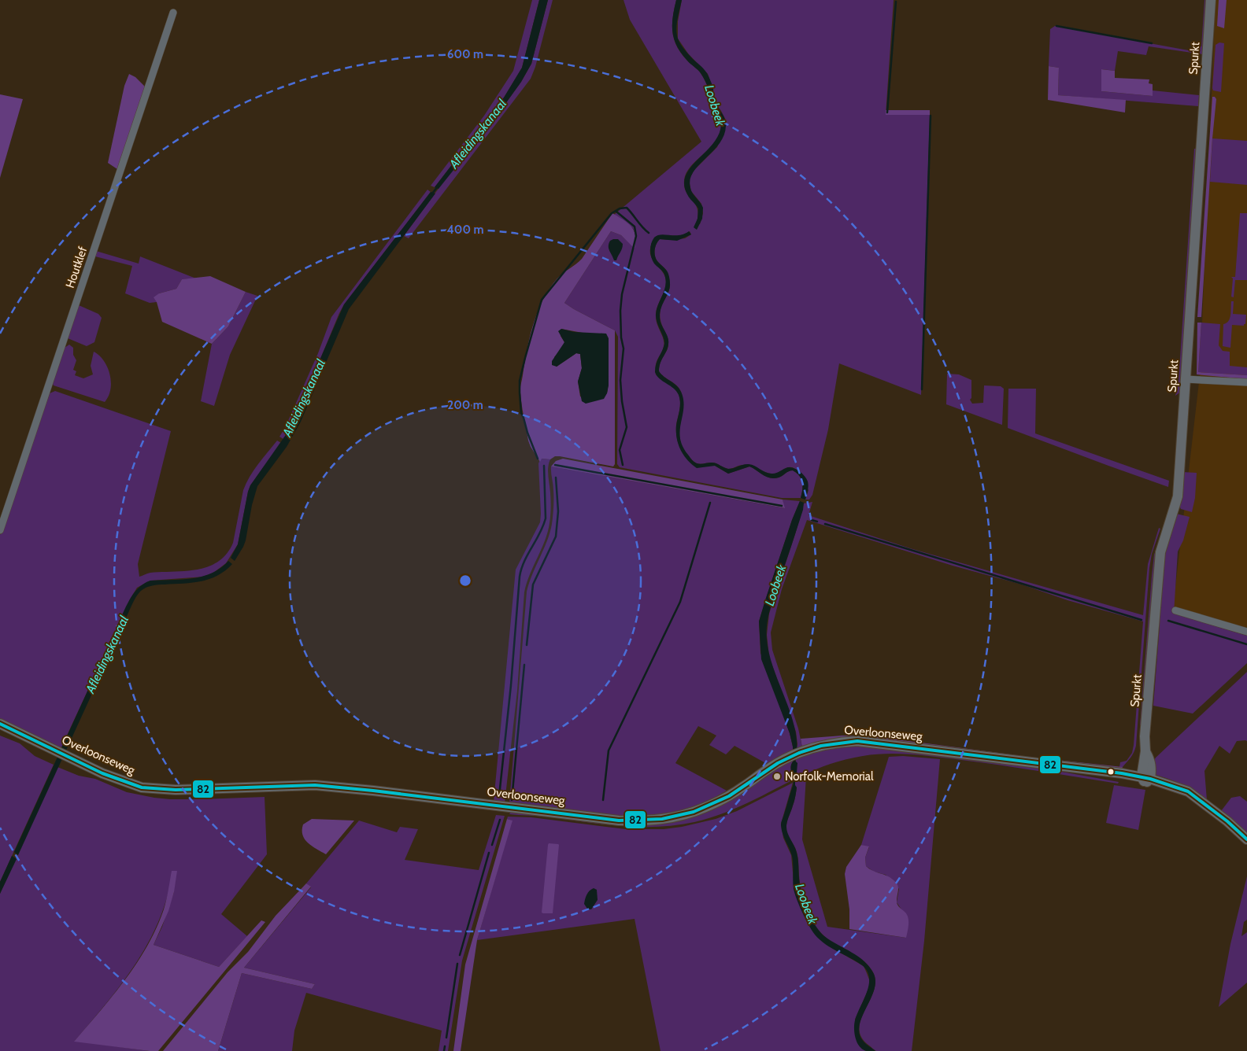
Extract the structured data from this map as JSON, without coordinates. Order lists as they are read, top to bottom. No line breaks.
{"streets":{"street":["Spurkt","Houtklef","Overloonseweg"]},"crossings":[["Spurkt","Overloonseweg"]],"water":["Loobeek","Afleidingskanaal"],"places":["Norfolk-Memorial"],"lines":["transit line 82"],"rings":["600 m","400 m","200 m"]}
